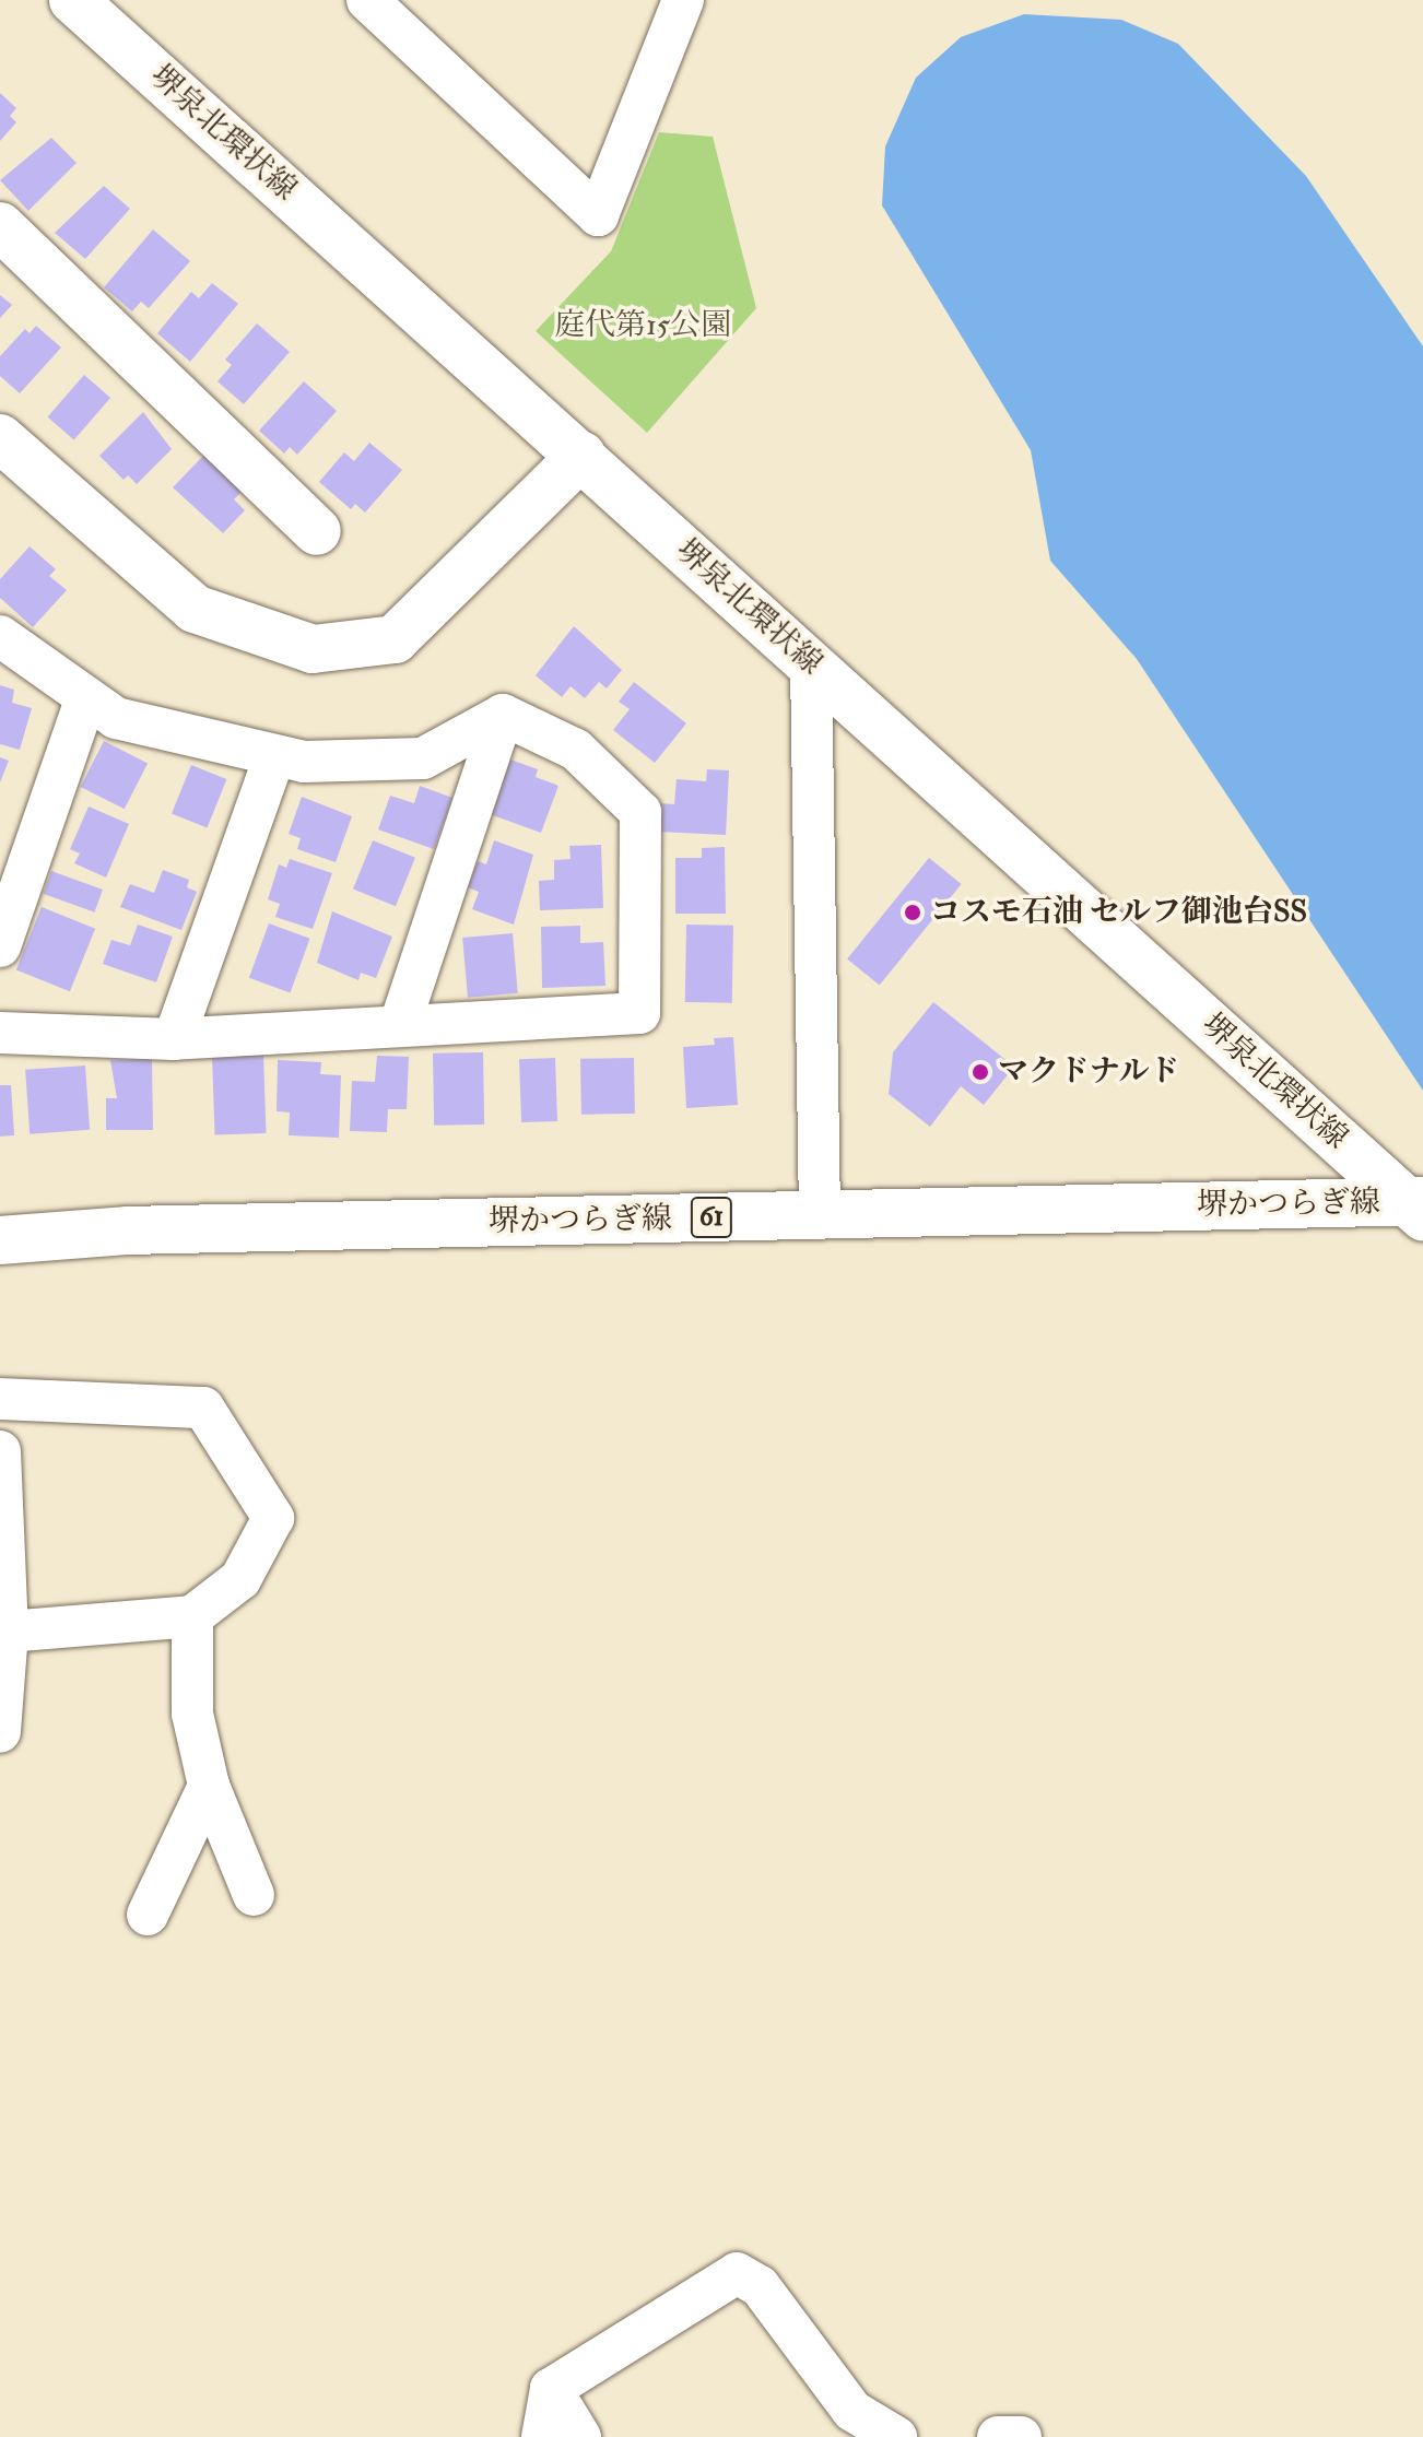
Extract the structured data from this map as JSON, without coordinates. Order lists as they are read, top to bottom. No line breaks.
{"streets":{"main road":["堺泉北環状線","堺かつらぎ線","61"]},"crossings":[["堺泉北環状線","堺かつらぎ線"]],"parks":["庭代第15公園"],"places":["コスモ石油 セルフ御池台SS","マクドナルド"]}
